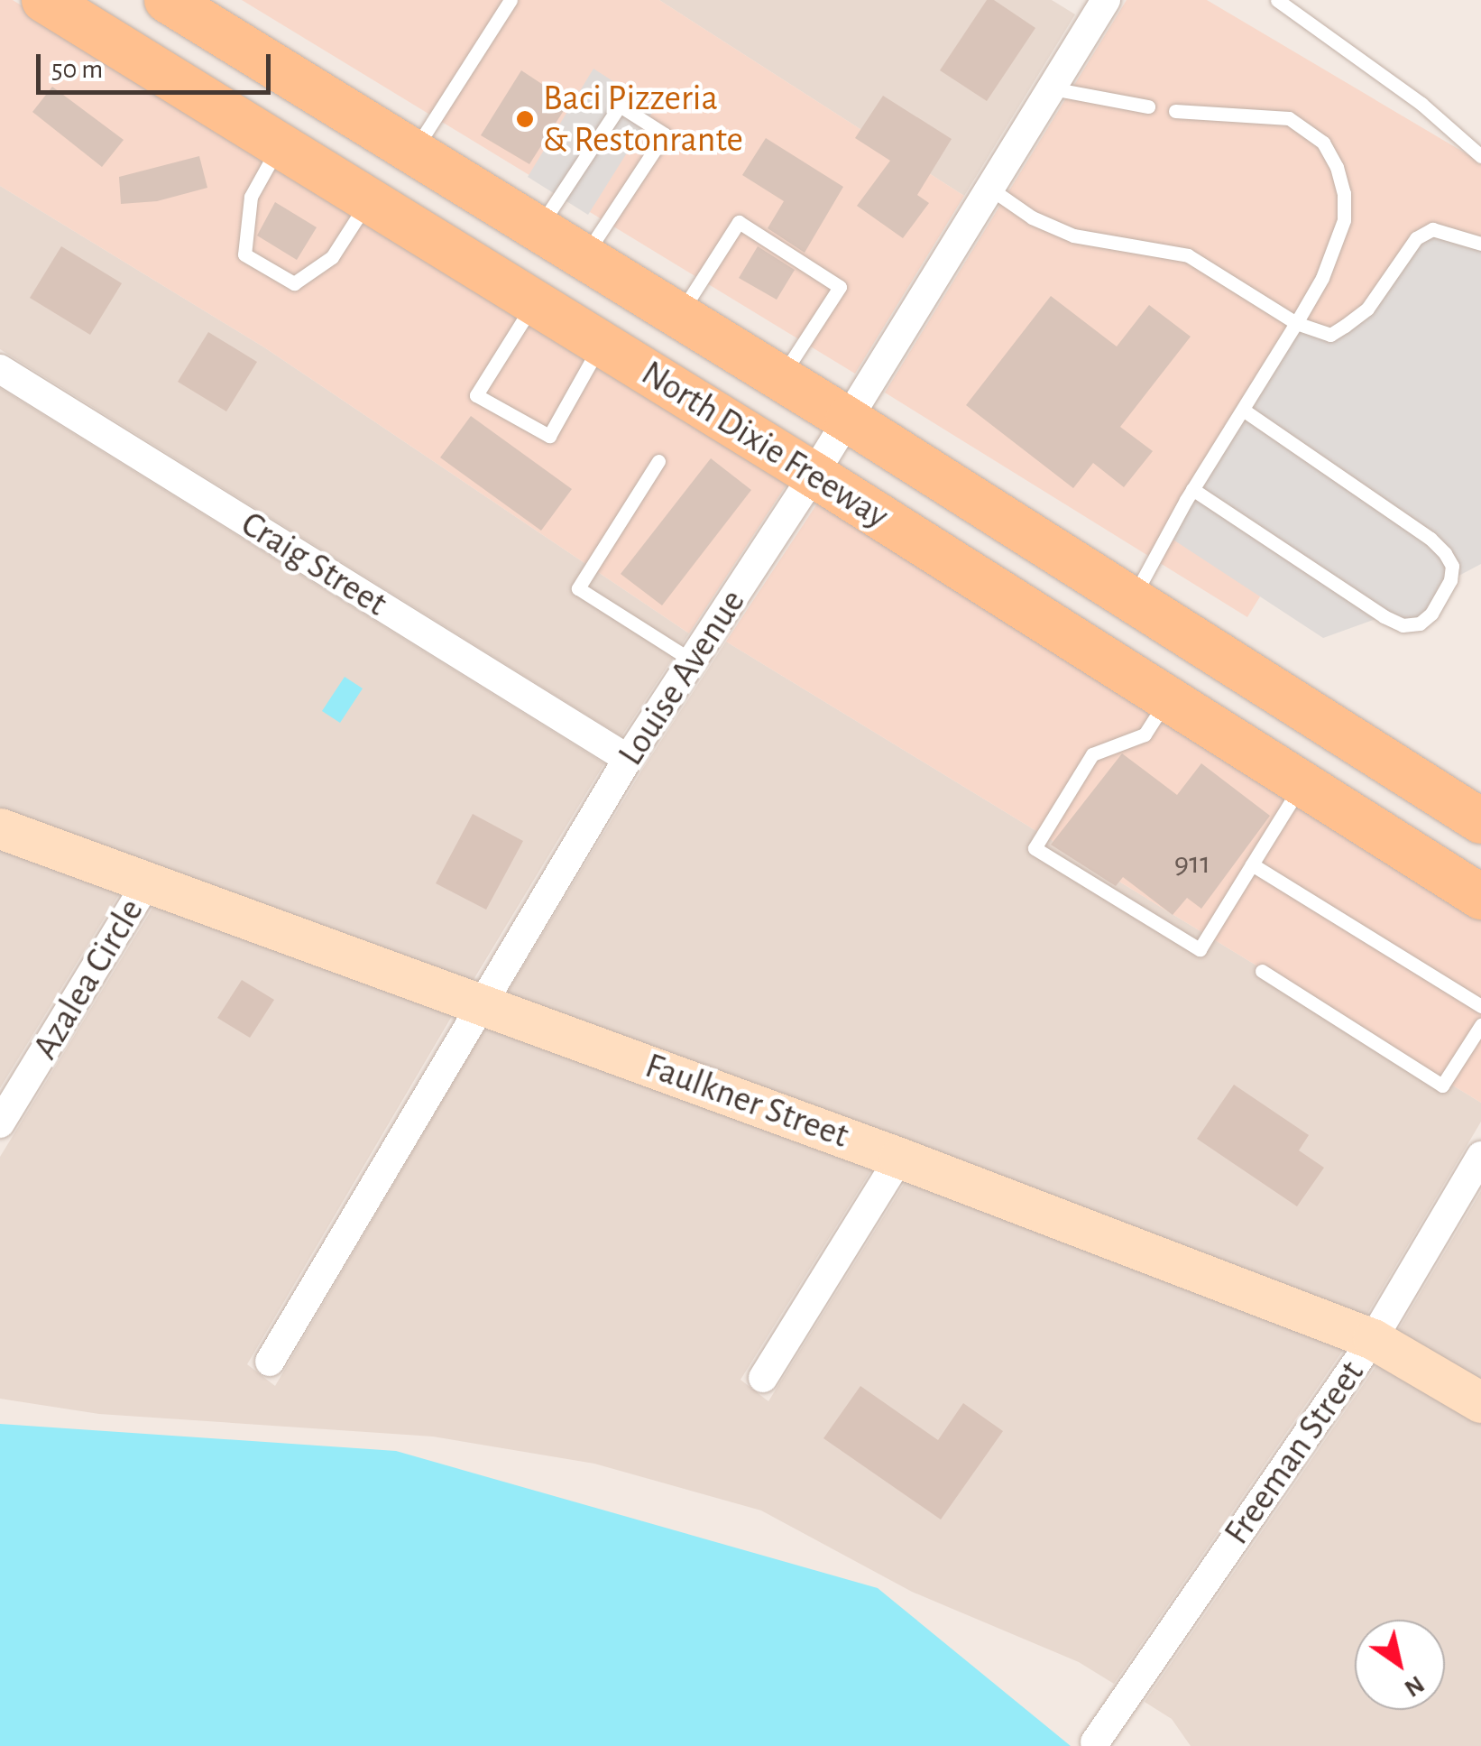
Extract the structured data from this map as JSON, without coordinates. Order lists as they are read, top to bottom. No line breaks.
{"streets":{"main road":["North Dixie Freeway"],"street":["Craig Street","Louise Avenue","Azalea Circle","Faulkner Street","Freeman Street"]},"crossings":[["North Dixie Freeway","Louise Avenue"],["Craig Street","Louise Avenue"],["Louise Avenue","Faulkner Street"],["Azalea Circle","Faulkner Street"],["Faulkner Street","Freeman Street"]],"places":["Baci Pizzeria & Restonrante"],"house_numbers":["911"],"scale_bar":"50 m","north":"bottom right"}
